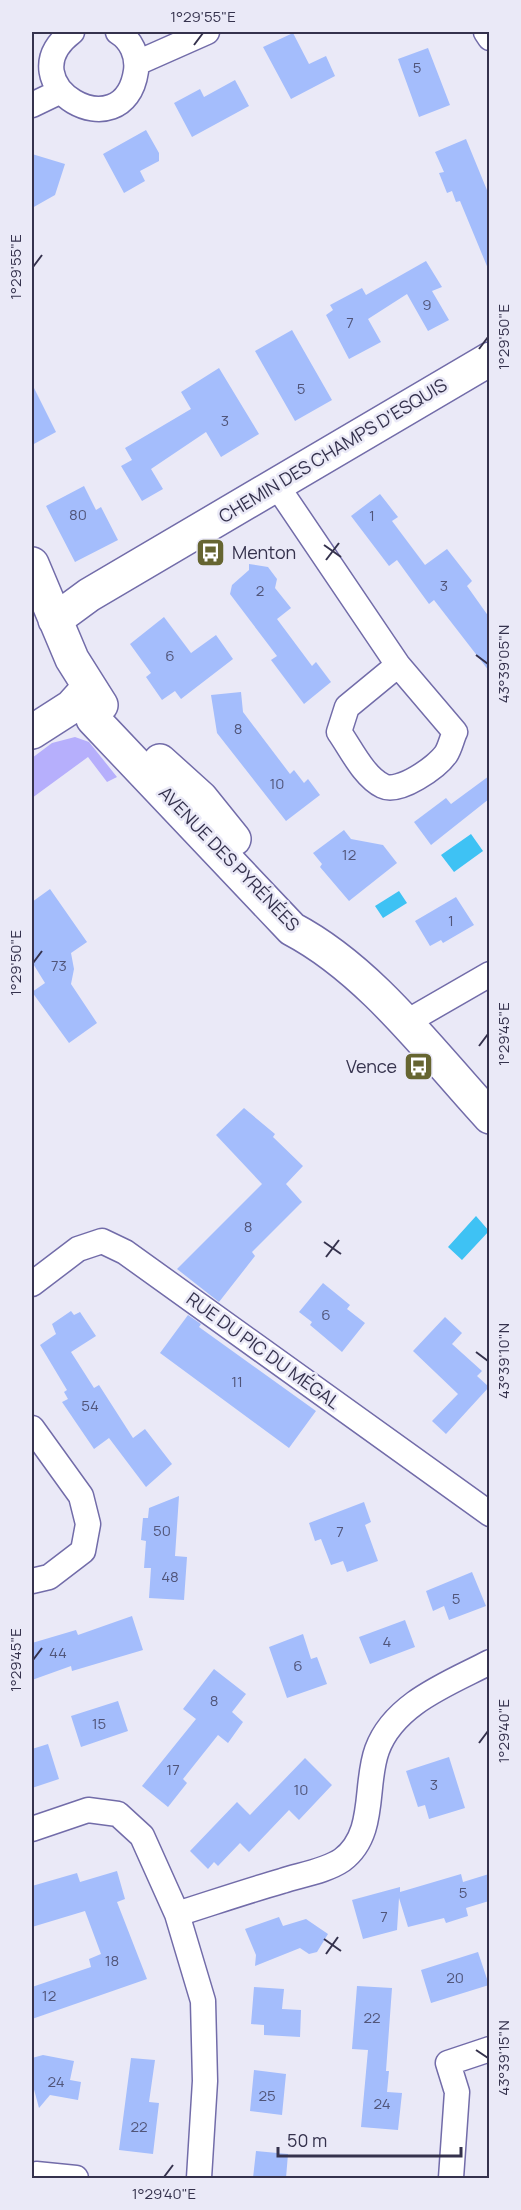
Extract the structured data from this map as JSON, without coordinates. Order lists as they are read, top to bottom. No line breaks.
{"streets":{"main road":["CHEMIN DES CHAMPS D'ESQUIS","AVENUE DES PYRÉNÉES"],"street":["RUE DU PIC DU MÉGAL"]},"crossings":[["CHEMIN DES CHAMPS D'ESQUIS","AVENUE DES PYRÉNÉES"]],"places":{"bus stop":["Menton","Vence"]},"house_numbers":["5","9","7","5","3","80","1","3","2","6","8","10","12","1","73","8","6","11","54","50","7","48","5","4","44","6","8","15","17","3","10","5","7","18","20","12","22","24","25","24","22"],"scale_bar":"50 m","coordinates":["1°29'55\"E","1°29'50\"E","43°39'05\"N","1°29'45\"E","43°39'10\"N","1°29'40\"E","43°39'15\"N"]}
